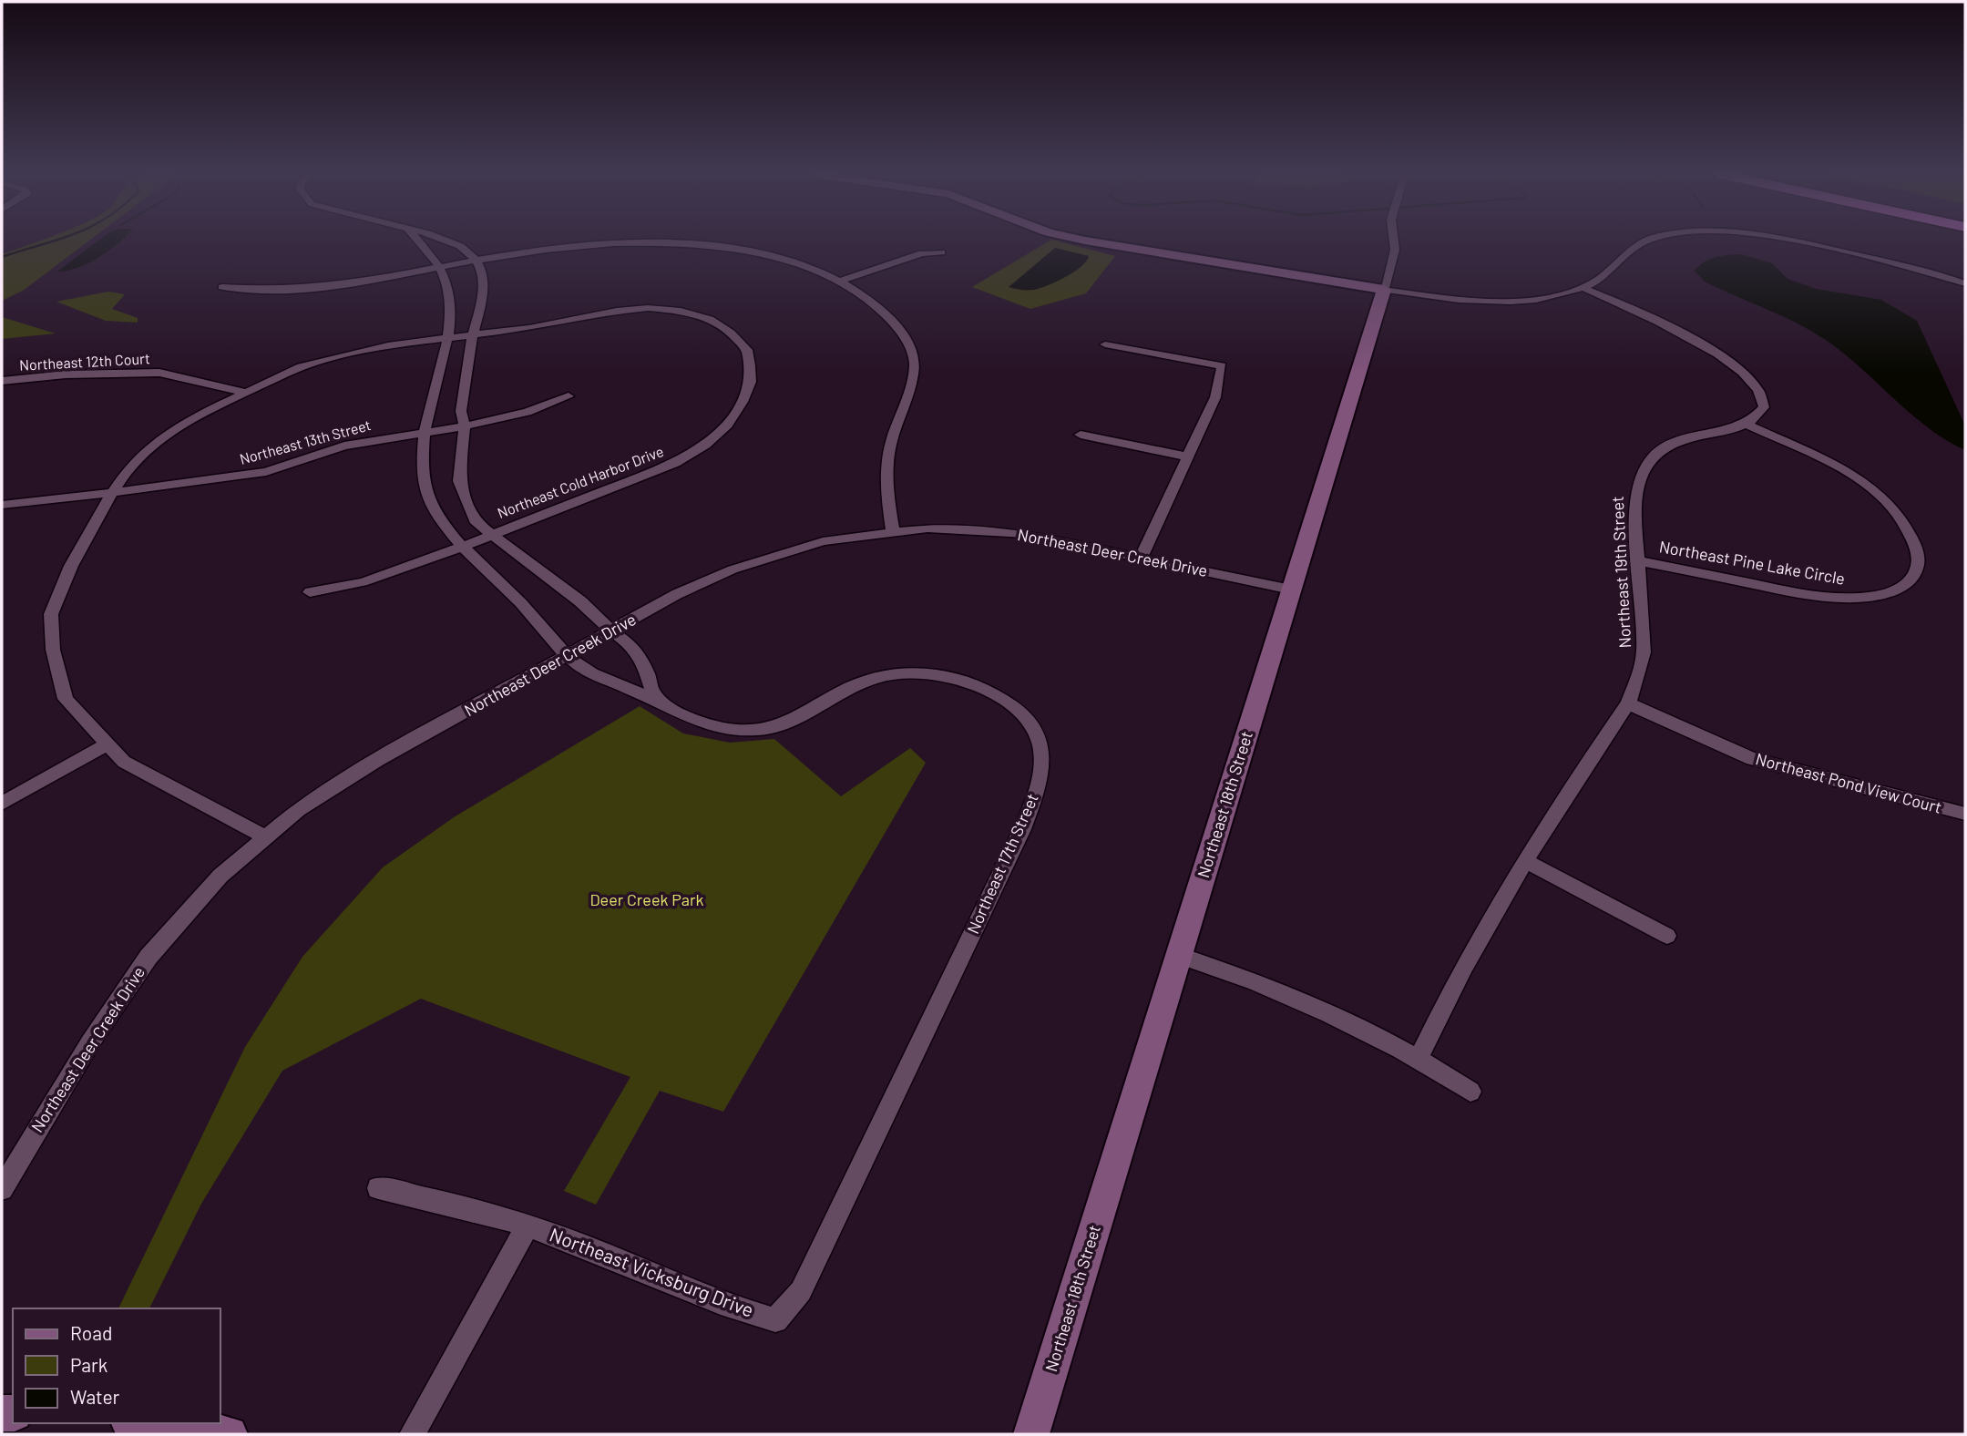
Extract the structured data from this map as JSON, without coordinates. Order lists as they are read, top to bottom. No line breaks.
{"streets":{"street":["Northeast 12th Court","Northeast 13th Street","Northeast Cold Harbor Drive","Northeast Deer Creek Drive","Northeast Pine Lake Circle","Northeast 19th Street","Northeast Pond View Court","Northeast 18th Street","Northeast 17th Street","Northeast Vicksburg Drive"]},"crossings":[["Northeast 13th Street","Northeast 17th Street"],["Northeast Cold Harbor Drive","Northeast 17th Street"],["Northeast Deer Creek Drive","Northeast 18th Street"],["Northeast Deer Creek Drive","Northeast 17th Street"],["Northeast Pine Lake Circle","Northeast 19th Street"],["Northeast 19th Street","Northeast Pond View Court"],["Northeast 17th Street","Northeast Vicksburg Drive"]],"parks":["Deer Creek Park"],"legend":["Road","Park","Water"]}
